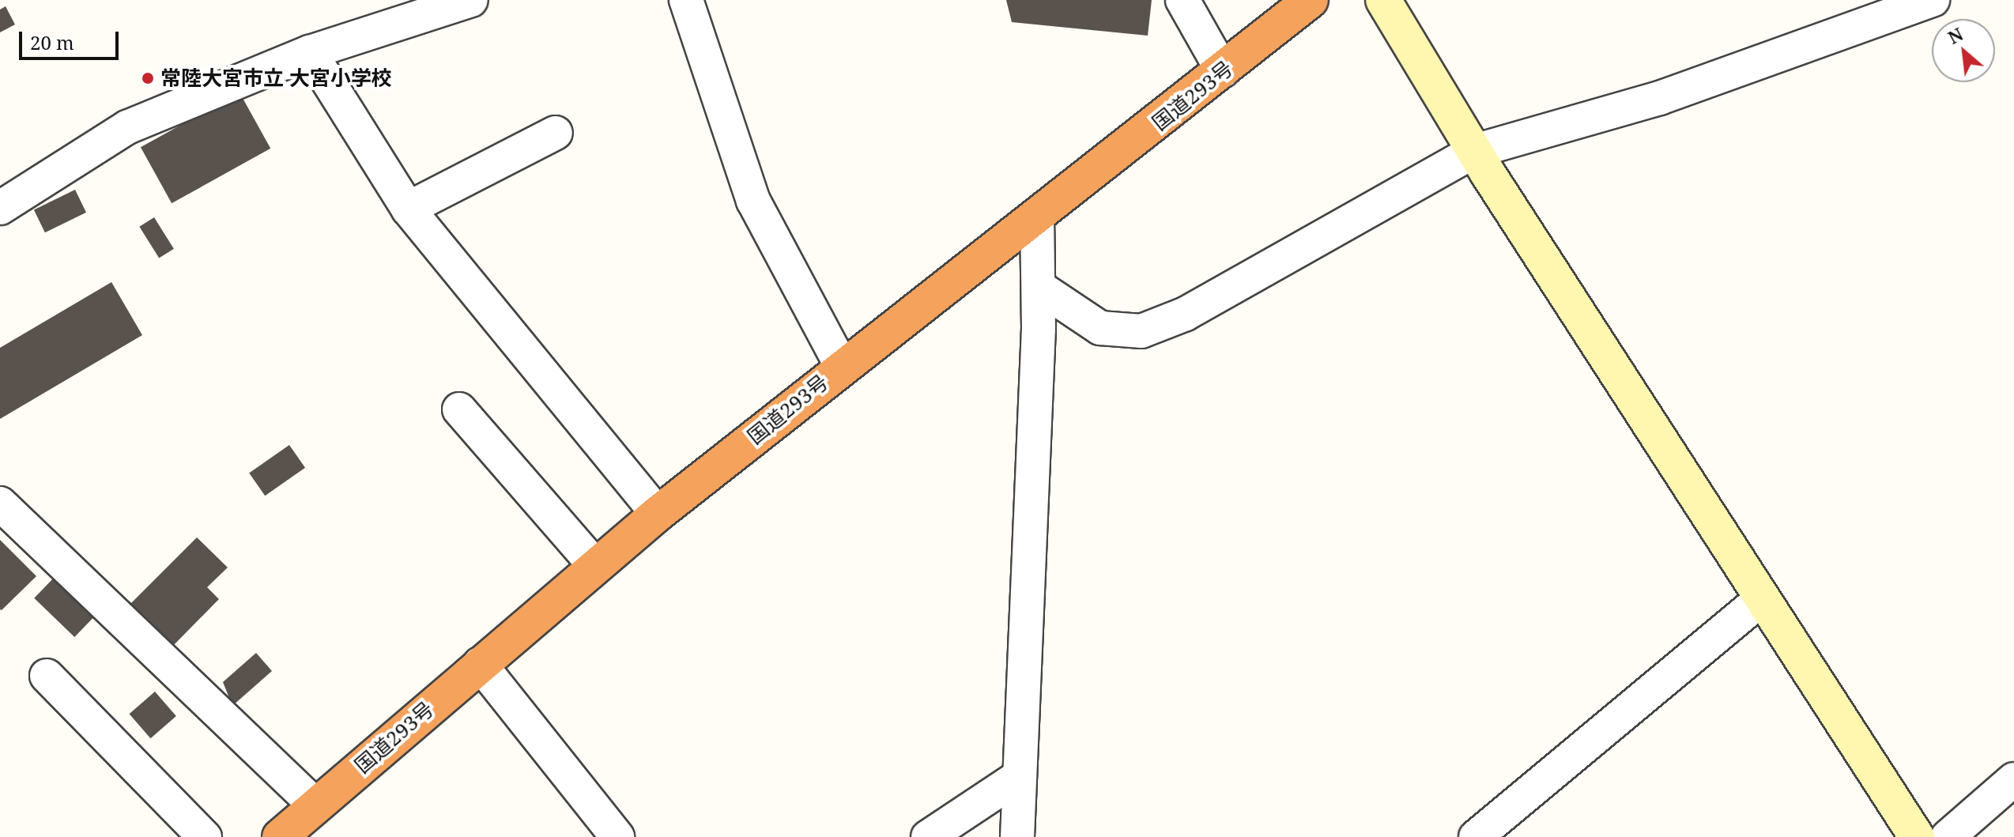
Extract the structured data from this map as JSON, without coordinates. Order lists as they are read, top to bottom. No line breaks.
{"streets":{"highway":["国道293号"]},"places":["常陸大宮市立 大宮小学校"],"scale_bar":"20 m","north":"top left"}
